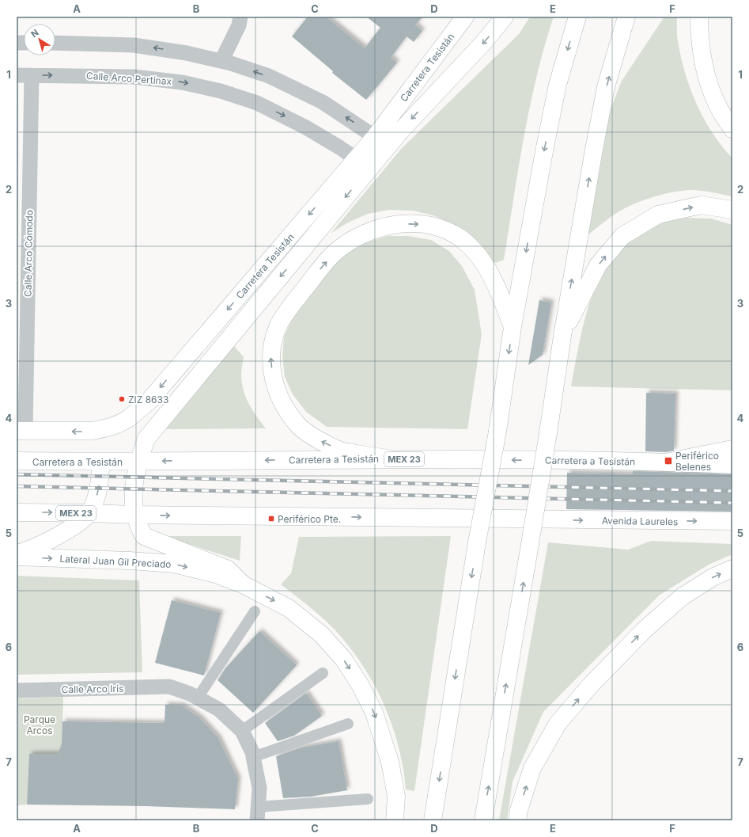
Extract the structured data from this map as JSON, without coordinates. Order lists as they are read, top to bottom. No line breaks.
{"streets":{"main road":["Carretera Tesistán","Carretera a Tesistán","MEX 23","Avenida Laureles","Lateral Juan Gil Preciado"],"street":["Calle Arco Pertinax","Calle Arco Cómodo","Calle Arco Iris"]},"crossings":[["Carretera Tesistán","Calle Arco Pertinax"],["Carretera Tesistán","Calle Arco Cómodo"],["Calle Arco Pertinax","Calle Arco Cómodo"],["Carretera a Tesistán","MEX 23"],["MEX 23","Avenida Laureles"]],"one_way":["Carretera a Tesistán","Avenida Laureles","Lateral Juan Gil Preciado"],"parks":["Parque Arcos"],"places":{"other":["ZIZ 8633"],"transit":["Periférico Belenes","Periférico Pte."]},"north":"top left","grid":{"columns":["A","B","C","D","E","F"],"rows":["1","2","3","4","5","6","7"]}}
